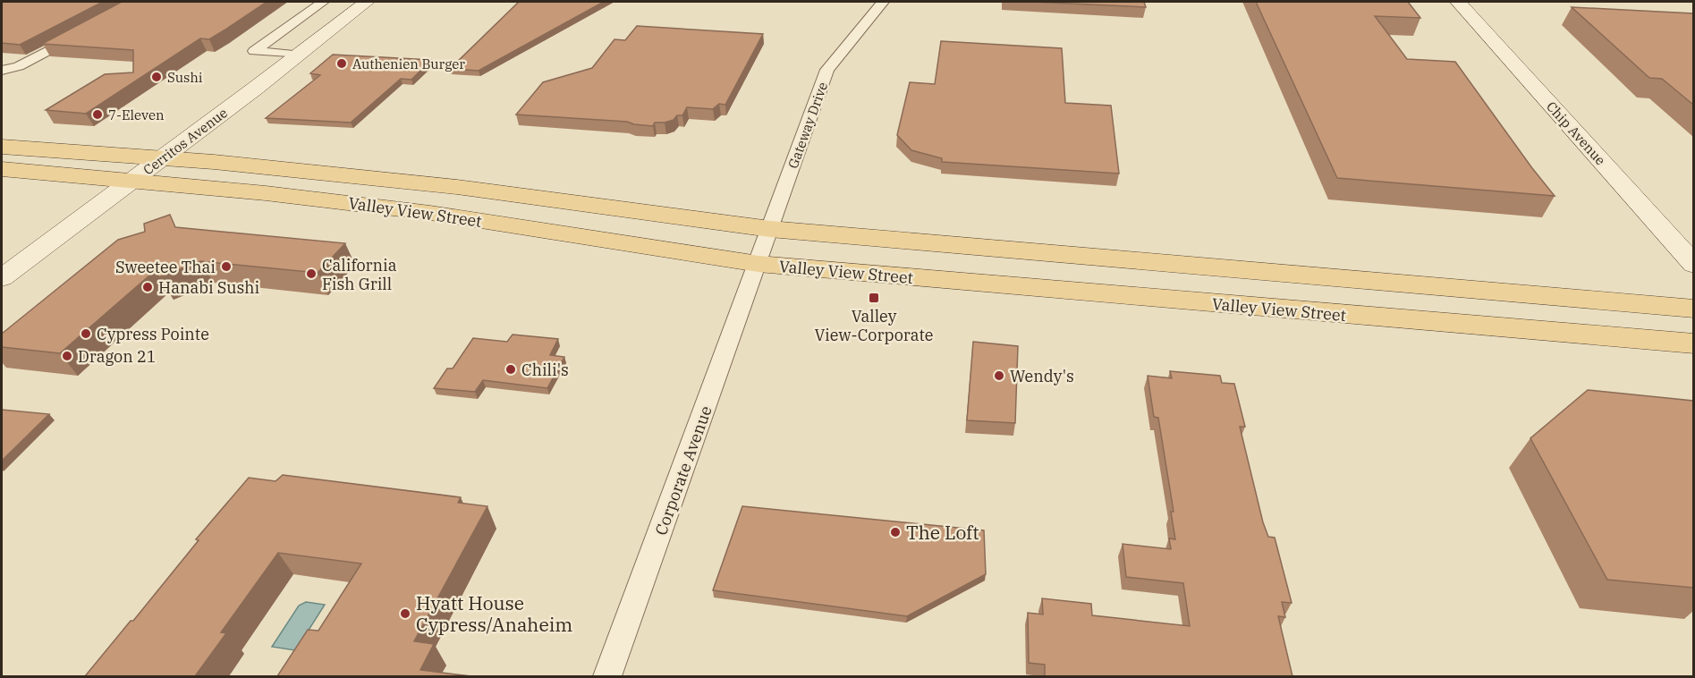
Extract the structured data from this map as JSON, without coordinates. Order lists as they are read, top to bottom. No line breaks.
{"streets":{"main road":["Chip Avenue","Cerritos Avenue","Valley View Street"],"street":["Gateway Drive","Corporate Avenue"]},"crossings":[["Gateway Drive","Valley View Street"],["Gateway Drive","Corporate Avenue"],["Cerritos Avenue","Valley View Street"],["Valley View Street","Corporate Avenue"]],"places":{"other":["Authenien Burger","Sushi","7-Eleven","Sweetee Thai","California Fish Grill","Hanabi Sushi","Cypress Pointe","Dragon 21","Chili's","Wendy's","The Loft","Hyatt House Cypress/Anaheim"],"transit":["Valley View-Corporate"]}}
